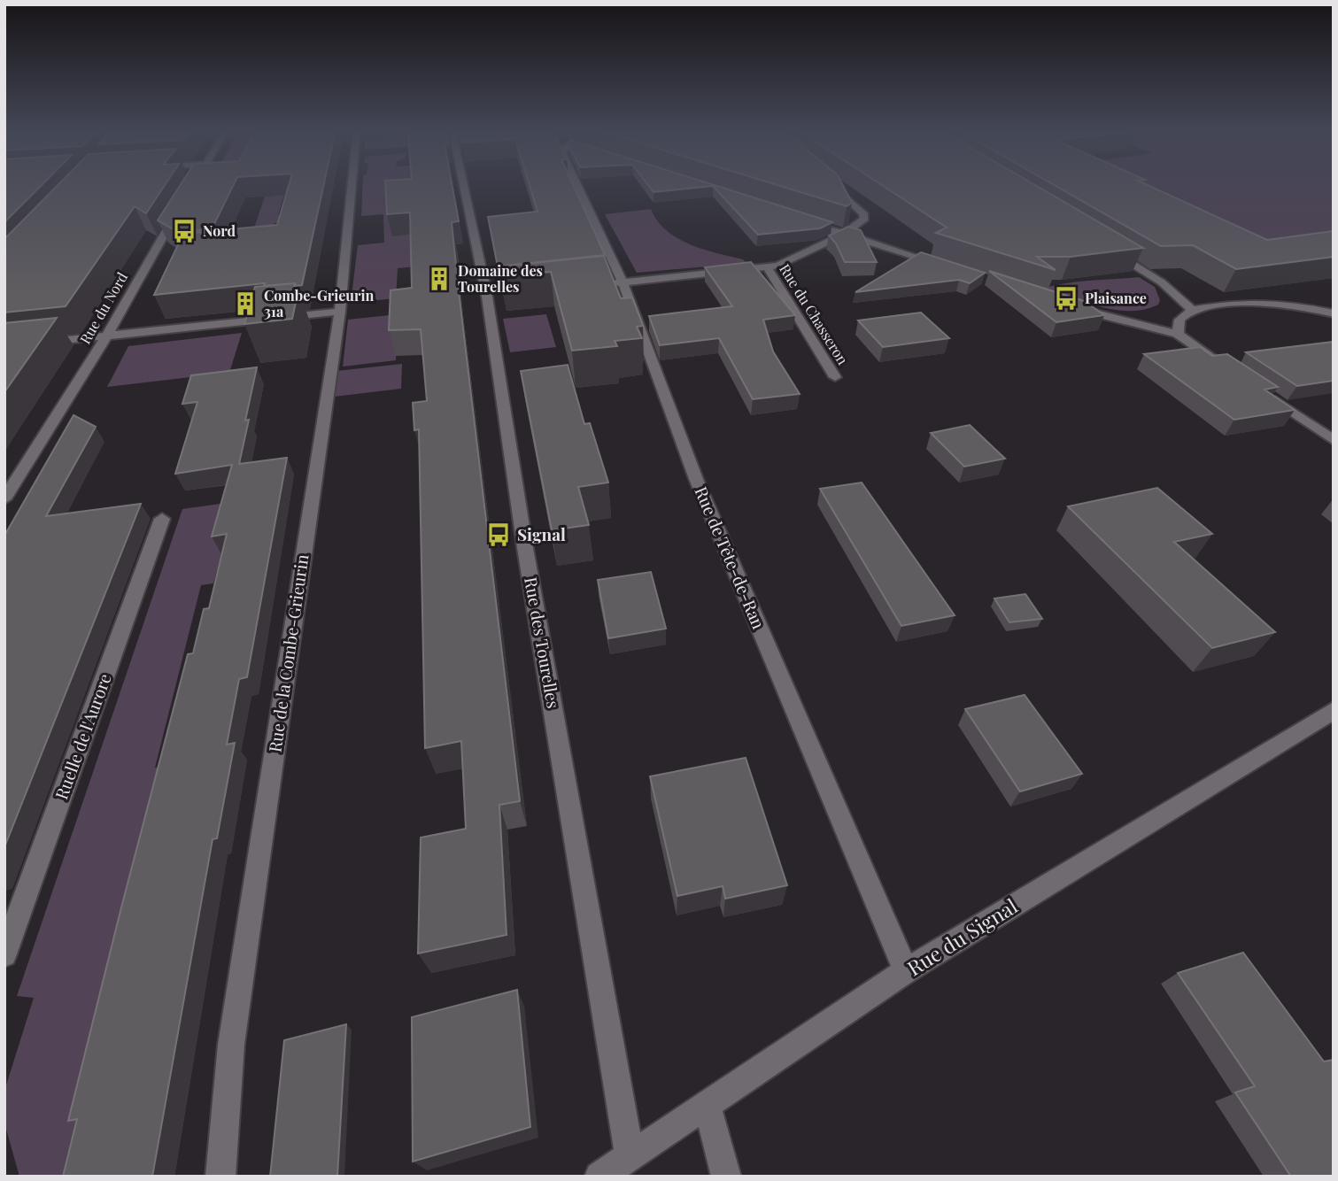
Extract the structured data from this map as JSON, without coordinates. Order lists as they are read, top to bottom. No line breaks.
{"streets":{"street":["Rue du Nord","Rue du Chasseron","Rue de Tête-de-Ran","Rue des Tourelles","Rue de la Combe-Grieurin","Ruelle de l'Aurore","Rue du Signal"]},"crossings":[["Rue de Tête-de-Ran","Rue du Signal"],["Rue des Tourelles","Rue du Signal"]],"places":{"bus stop":["Nord","Plaisance","Signal"],"building":["Domaine des Tourelles","Combe-Grieurin 31a"]}}
